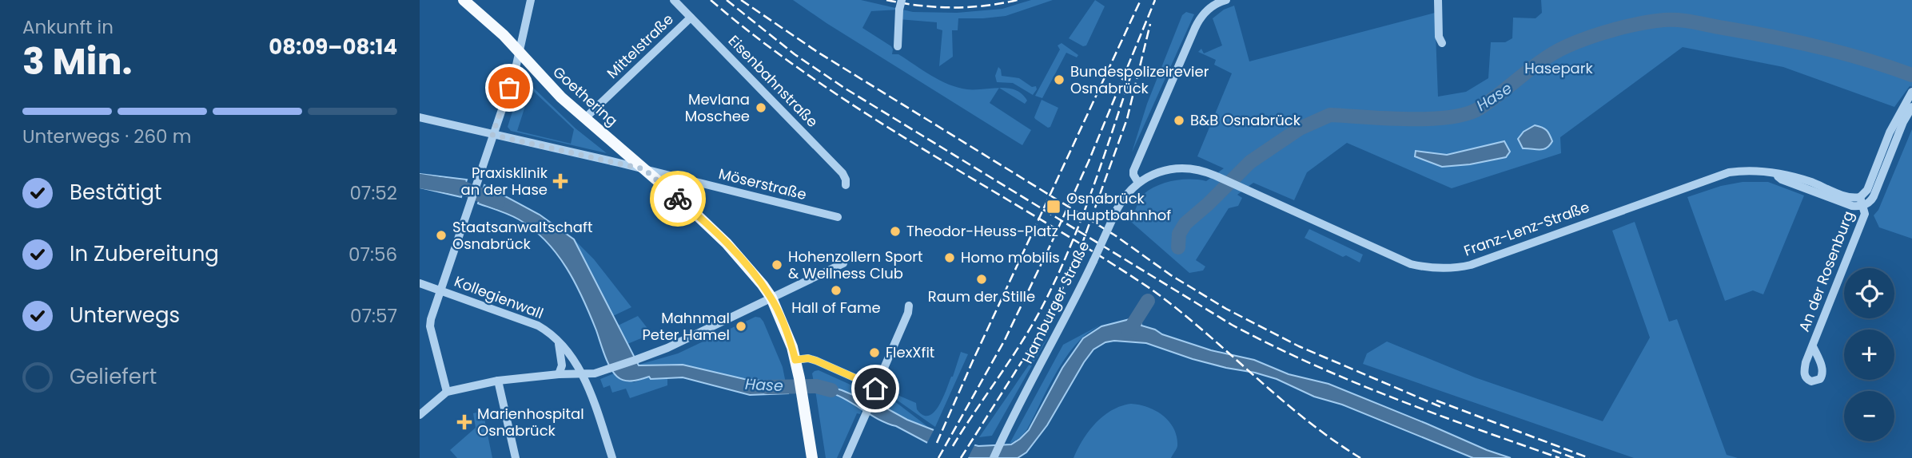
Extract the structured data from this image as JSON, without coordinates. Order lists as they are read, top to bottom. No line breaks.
{"streets":{"main road":["Goethering"],"street":["Mittelstraße","Eisenbahnstraße","Möserstraße","Franz-Lenz-Straße","An der Rosenburg","Kollegienwall","Hamburger Straße"]},"crossings":[["Mittelstraße","Eisenbahnstraße"],["Mittelstraße","Goethering"],["Goethering","Möserstraße"],["Franz-Lenz-Straße","An der Rosenburg"],["Franz-Lenz-Straße","Hamburger Straße"]],"water":["Hase"],"parks":["Hasepark"],"places":{"other":["Bundespolizeirevier Osnabrück","Mevlana Moschee","B&B Osnabrück","Theodor-Heuss-Platz","Staatsanwaltschaft Osnabrück","Homo mobilis","Hohenzollern Sport & Wellness Club","Raum der Stille","Hall of Fame","Mahnmal Peter Hamel","FlexXfit"],"health":["Praxisklinik an der Hase","Marienhospital Osnabrück"],"transit":["Osnabrück Hauptbahnhof"]},"page":{"heading":["3 Min.","Ankunft in","08:09–08:14"],"bar":"Unterwegs · 260 m","list":[["Bestätigt","07:52"],["In Zubereitung","07:56"],["Unterwegs","07:57"],"Geliefert"],"map_buttons":["+","−"]}}
